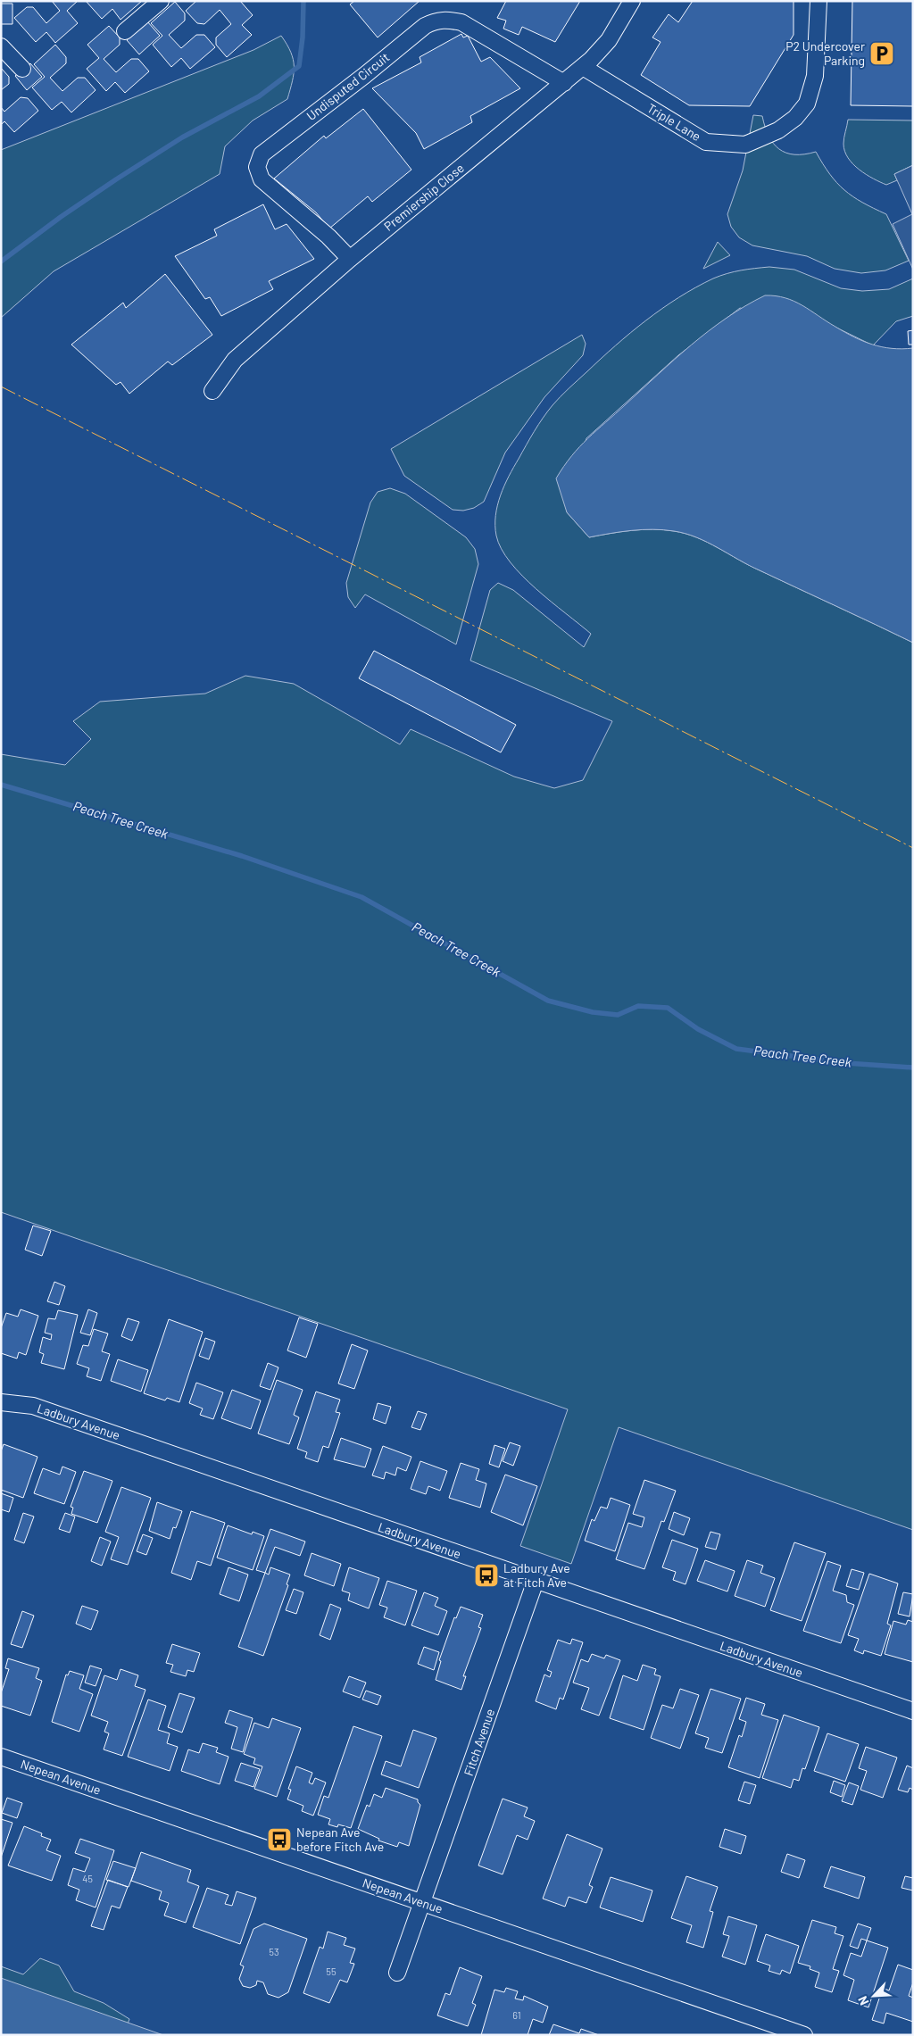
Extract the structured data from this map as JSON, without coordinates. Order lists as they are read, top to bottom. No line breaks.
{"streets":{"street":["Undisputed Circuit","Triple Lane","Premiership Close","Ladbury Avenue","Fitch Avenue","Nepean Avenue"]},"crossings":[["Undisputed Circuit","Premiership Close"],["Triple Lane","Premiership Close"],["Ladbury Avenue","Fitch Avenue"],["Fitch Avenue","Nepean Avenue"]],"water":["Peach Tree Creek"],"places":{"parking":["P2 Undercover Parking"],"bus stop":["Ladbury Ave at Fitch Ave","Nepean Ave before Fitch Ave"]},"house_numbers":["45","53","55","61"],"north":"bottom left"}
